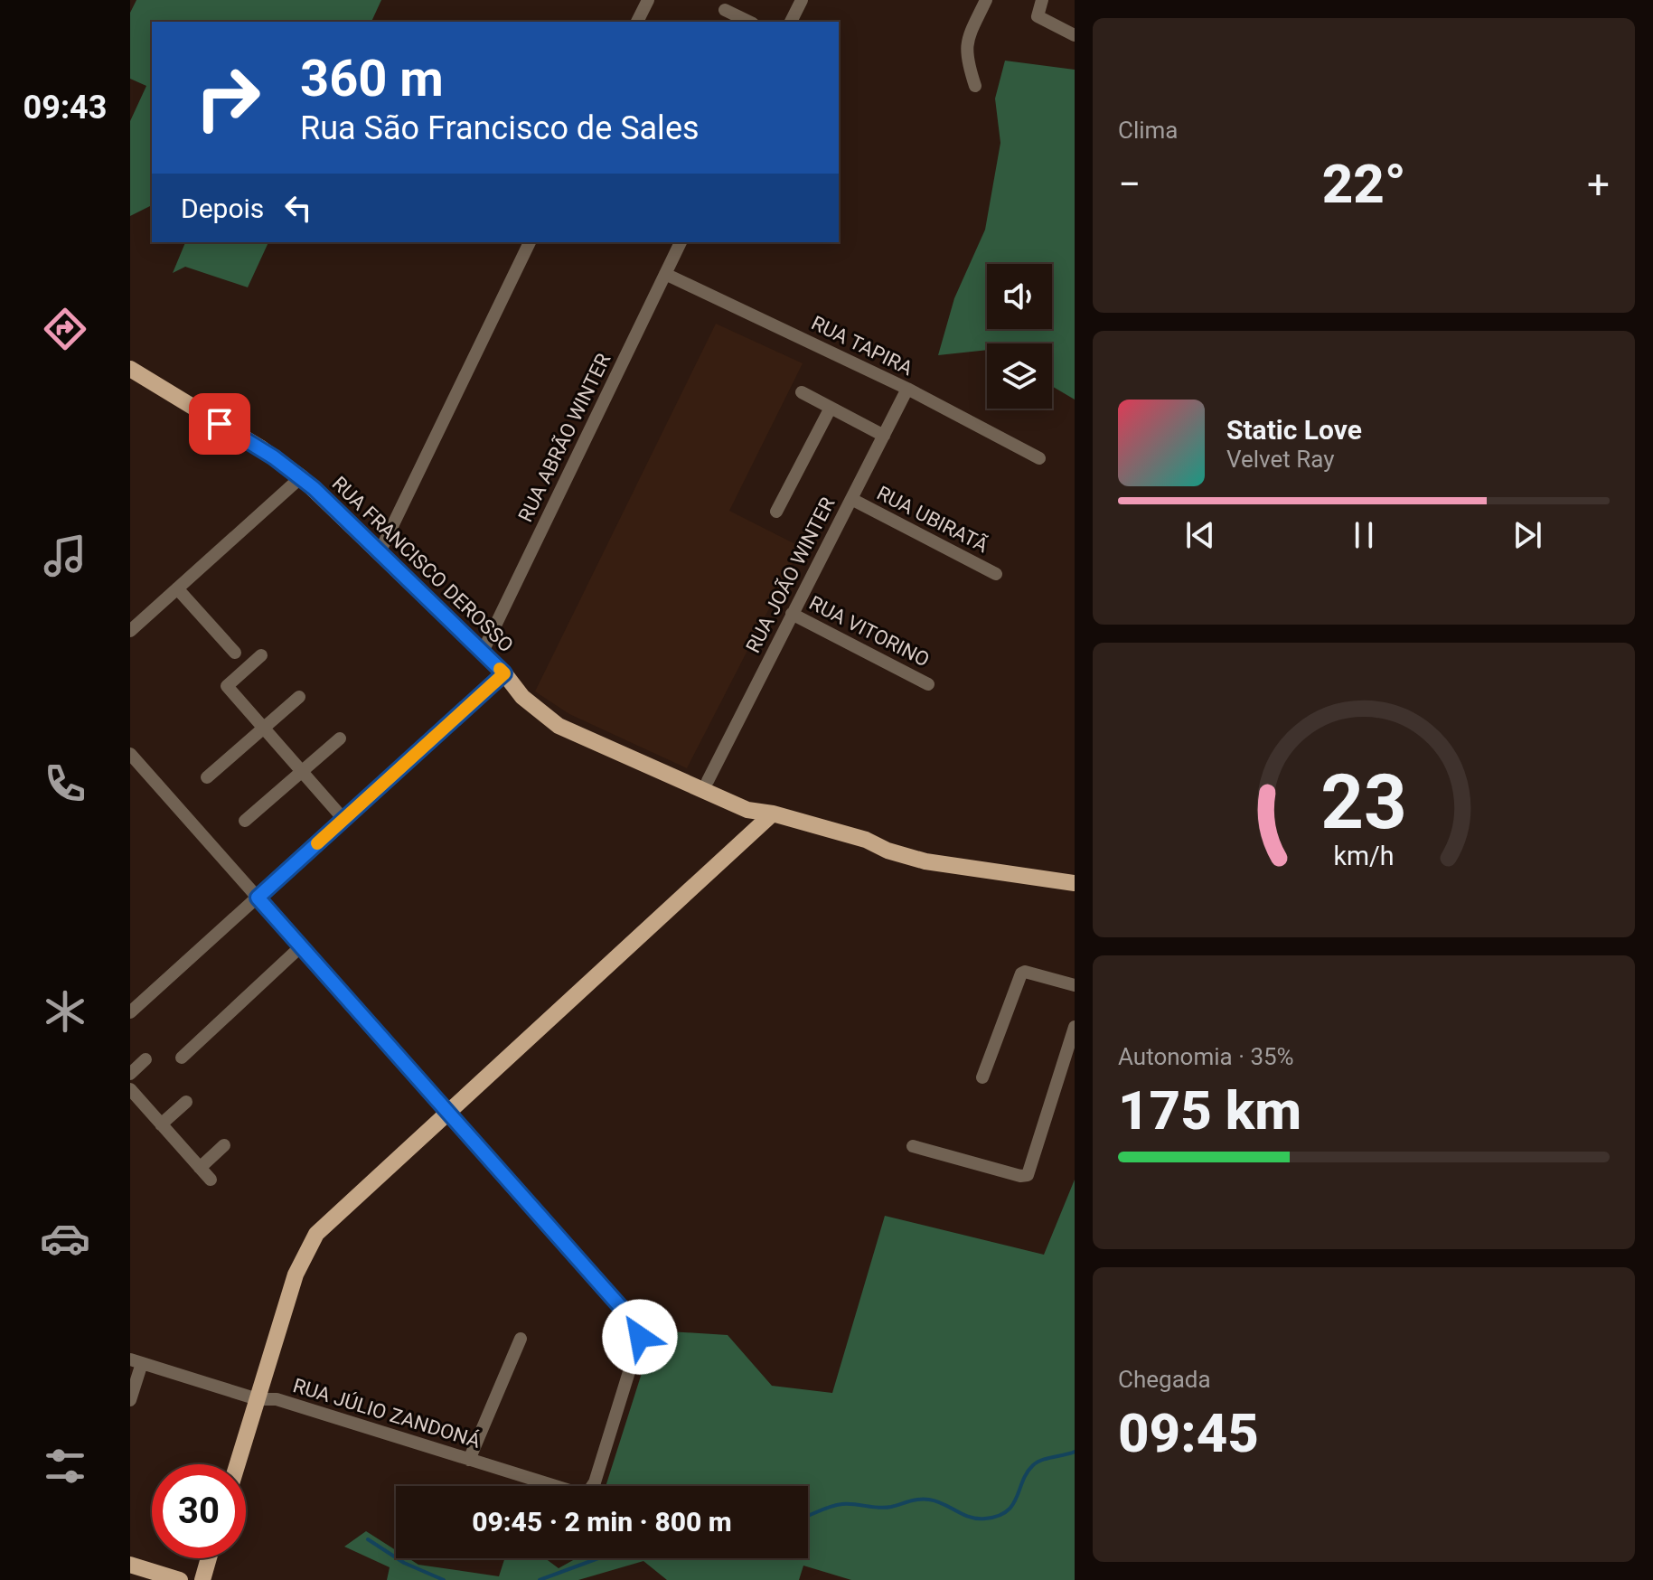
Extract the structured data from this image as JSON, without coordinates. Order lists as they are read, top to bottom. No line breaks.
{"streets":{"main road":["RUA FRANCISCO DEROSSO"],"street":["RUA TAPIRA","RUA ABRÃO WINTER","RUA UBIRATÃ","RUA JOÃO WINTER","RUA VITORINO","RUA JÚLIO ZANDONÁ"]},"crossings":[["RUA TAPIRA","RUA ABRÃO WINTER"],["RUA TAPIRA","RUA JOÃO WINTER"],["RUA ABRÃO WINTER","RUA FRANCISCO DEROSSO"],["RUA UBIRATÃ","RUA JOÃO WINTER"],["RUA FRANCISCO DEROSSO","RUA JOÃO WINTER"],["RUA JOÃO WINTER","RUA VITORINO"]],"page":{"tabs":"09:43","tile":["Clima",["Autonomia · 35%","175 km"],["Chegada","09:45"]],"turn":["360 m","Rua São Francisco de Sales"],"heat":["−","22°","+"],"then":"Depois","song":["Static Love","Velvet Ray"],"limit":"30","trip":"09:45 · 2 min · 800 m","gauge":["23","km/h"]}}
